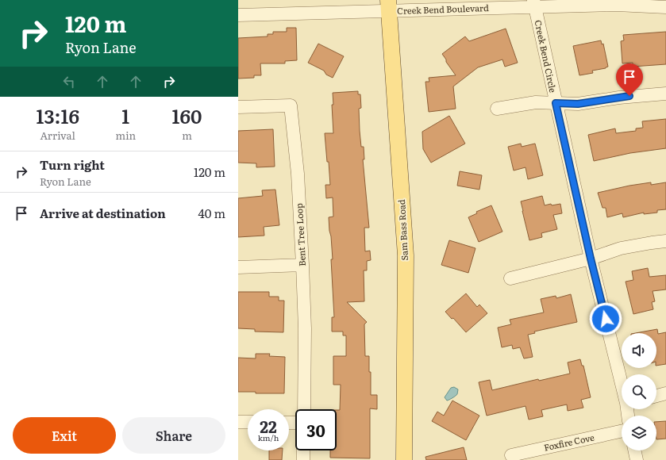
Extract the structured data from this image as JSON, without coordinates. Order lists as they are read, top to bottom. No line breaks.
{"streets":{"main road":["Sam Bass Road"],"street":["Creek Bend Boulevard","Creek Bend Circle","Bent Tree Loop","Foxfire Cove"]},"crossings":[["Creek Bend Boulevard","Creek Bend Circle"],["Creek Bend Boulevard","Sam Bass Road"]],"page":{"turn":["120 m","Ryon Lane"],"eta":["13:16","Arrival","1","min","160","m"],"list":[{"name":"Turn right","note":"Ryon Lane","value":"120 m"},{"name":"Arrive at destination","value":"40 m"}],"speed":"22 km/h","limit":"30","buttons":["Exit","Share"]}}
